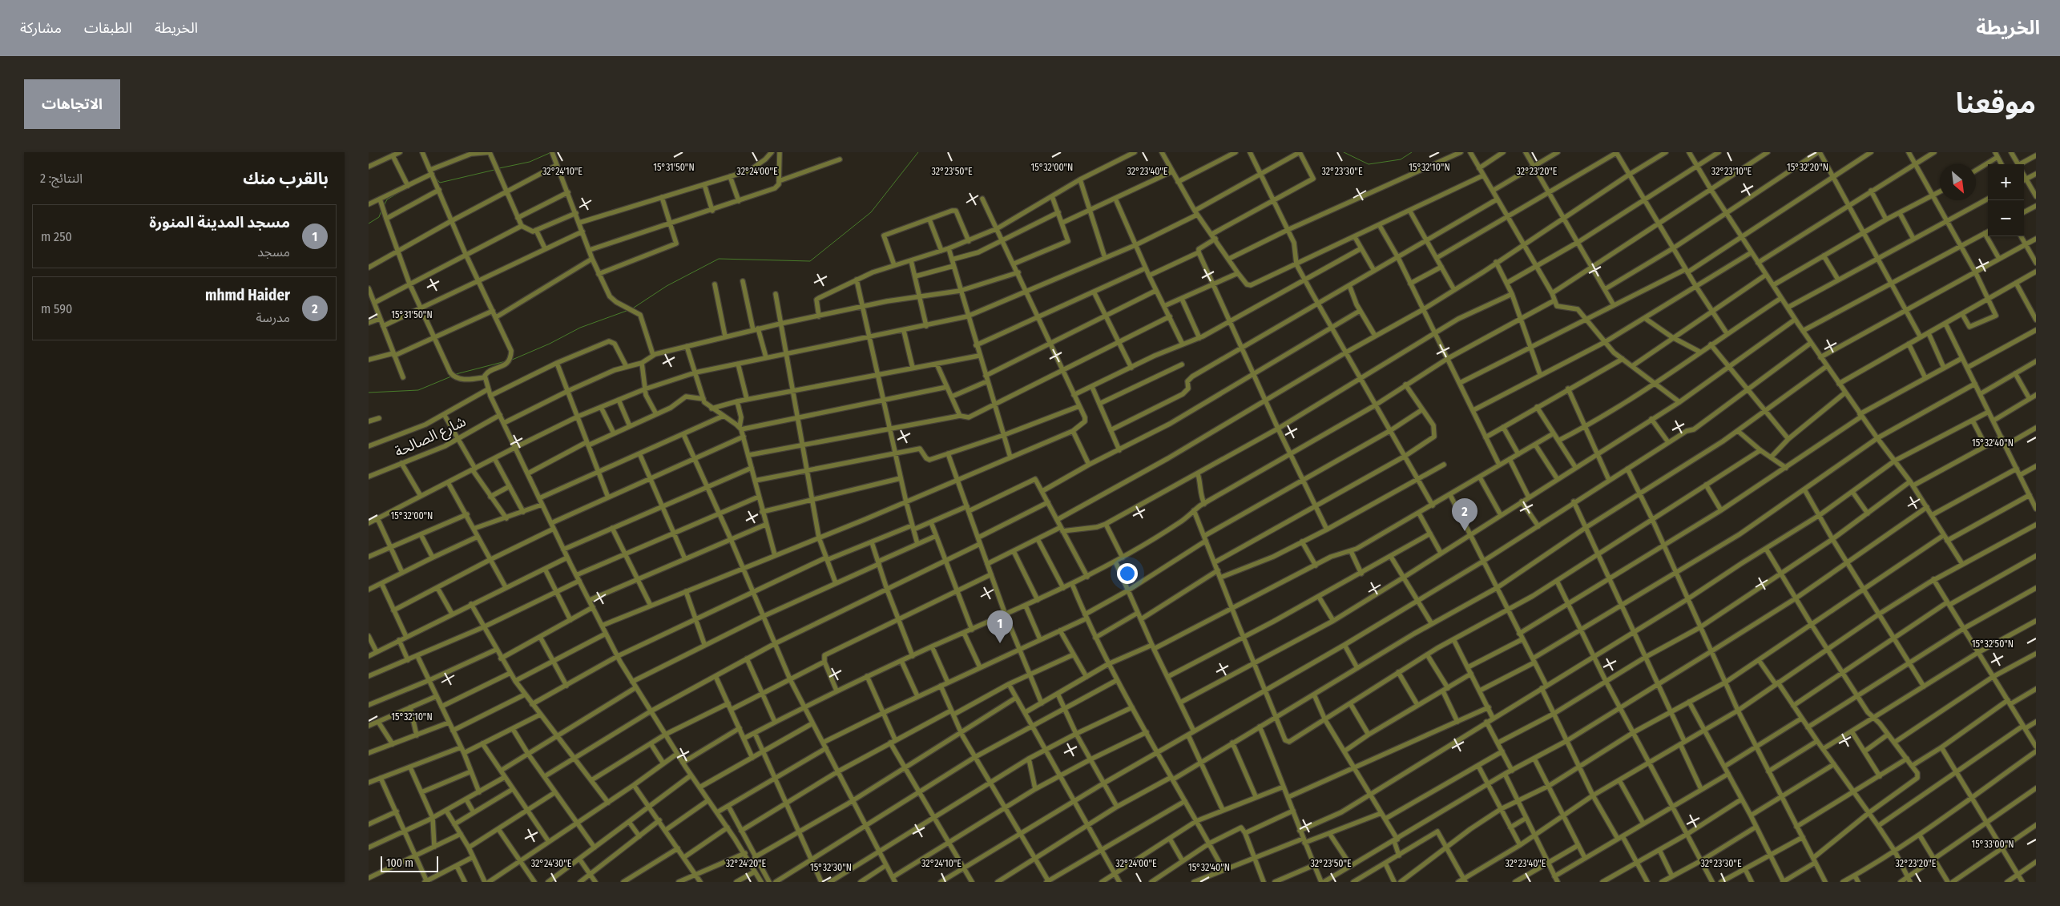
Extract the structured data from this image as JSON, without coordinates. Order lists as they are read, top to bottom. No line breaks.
{"streets":{"street":["شارع الصالحة"]},"scale_bar":"100 m","north":"bottom right","page":{"header":"الخريطة","nav":["الخريطة","الطبقات","مشاركة"],"title":"موقعنا","buttons":"الاتجاهات","heading":["بالقرب منك","النتائج: 2"],"map_buttons":["+","−"],"list":[{"mark":"1","name":"مسجد المدينة المنورة","note":"مسجد","value":"250 m"},{"mark":"2","name":"mhmd Haider","note":"مدرسة","value":"590 m"}],"pins":["2","1"],"scale":"100 m"},"coordinates":["15°32'10\"N","15°31'50\"N","15°32'00\"N","15°32'20\"N","32°24'10\"E","32°24'00\"E","32°23'50\"E","32°23'40\"E","32°23'30\"E","32°23'20\"E","32°23'10\"E","15°32'40\"N","15°32'50\"N","15°33'00\"N","32°24'30\"E","32°24'20\"E","15°32'30\"N"]}
